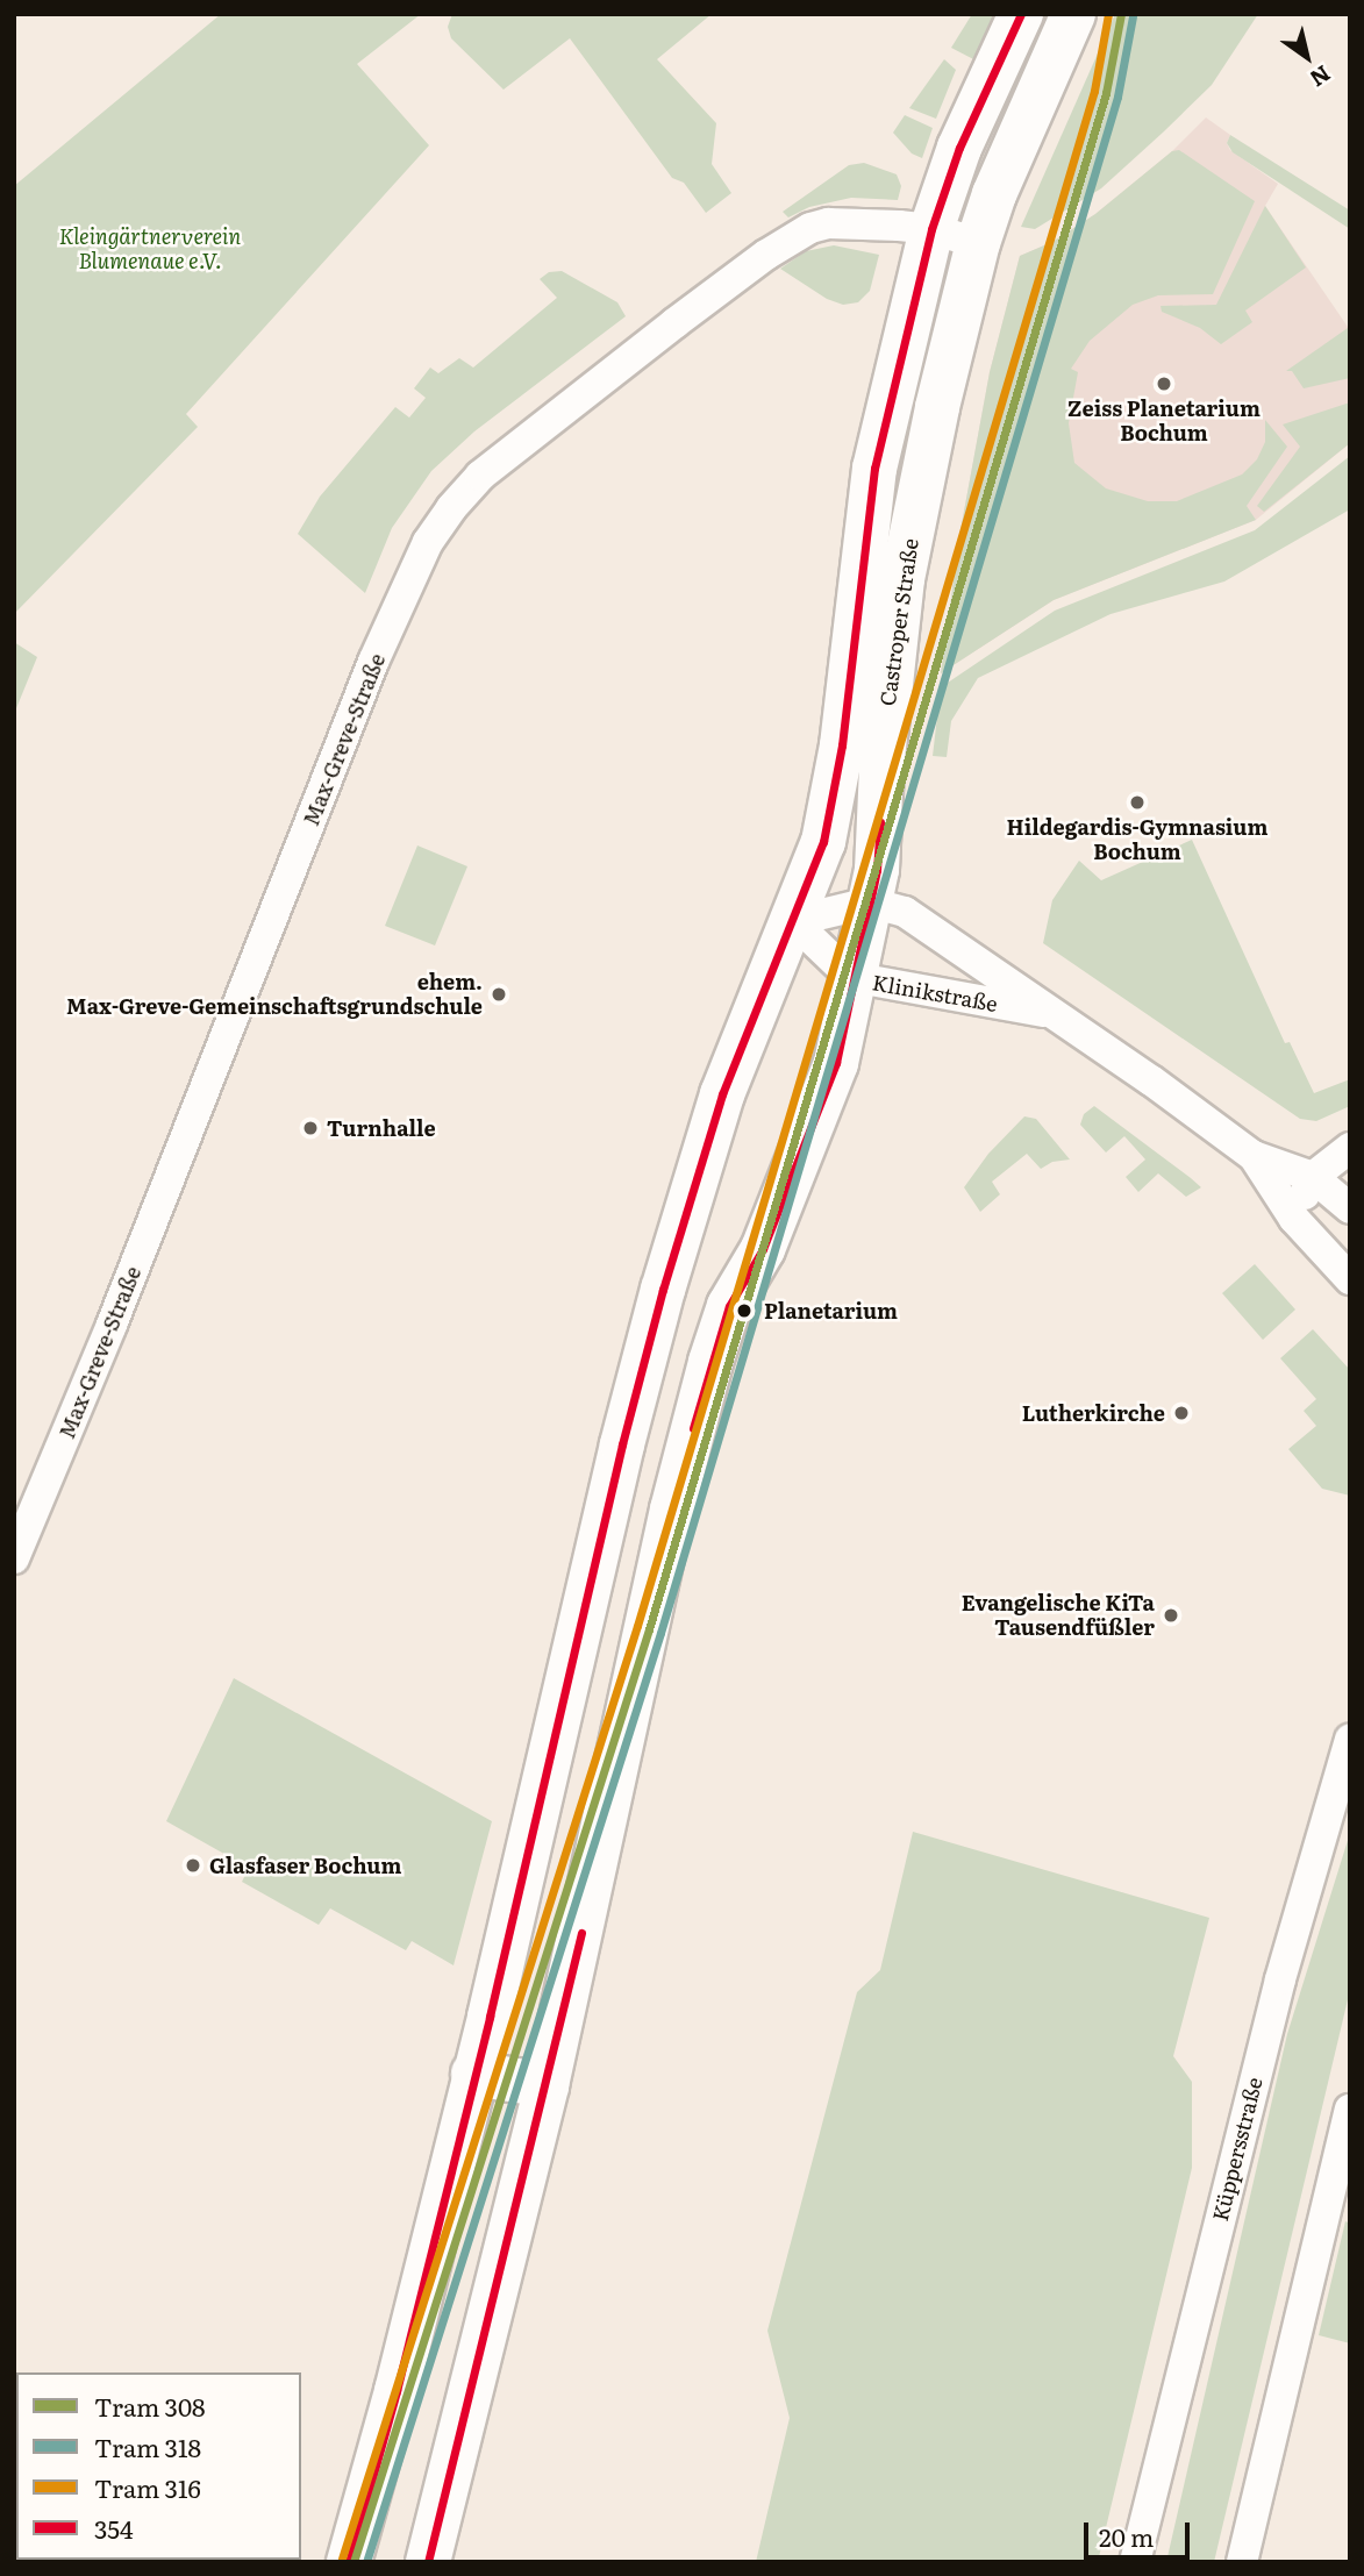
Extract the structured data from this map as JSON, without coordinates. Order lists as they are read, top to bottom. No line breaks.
{"streets":{"main road":["Castroper Straße"],"street":["Max-Greve-Straße","Klinikstraße","Küppersstraße"]},"crossings":[["Castroper Straße","Max-Greve-Straße"],["Castroper Straße","Klinikstraße"]],"parks":["Kleingärtnerverein Blumenaue e.V."],"places":["Zeiss Planetarium Bochum","Hildegardis-Gymnasium Bochum","ehem. Max-Greve-Gemeinschaftsgrundschule","Turnhalle","Planetarium","Lutherkirche","Evangelische KiTa Tausendfüßler","Glasfaser Bochum"],"lines":["tram line 308","tram line 316","transit line 354","tram line 318"],"legend":["Tram 308","Tram 318","Tram 316","354"],"scale_bar":"20 m","north":"bottom right"}
